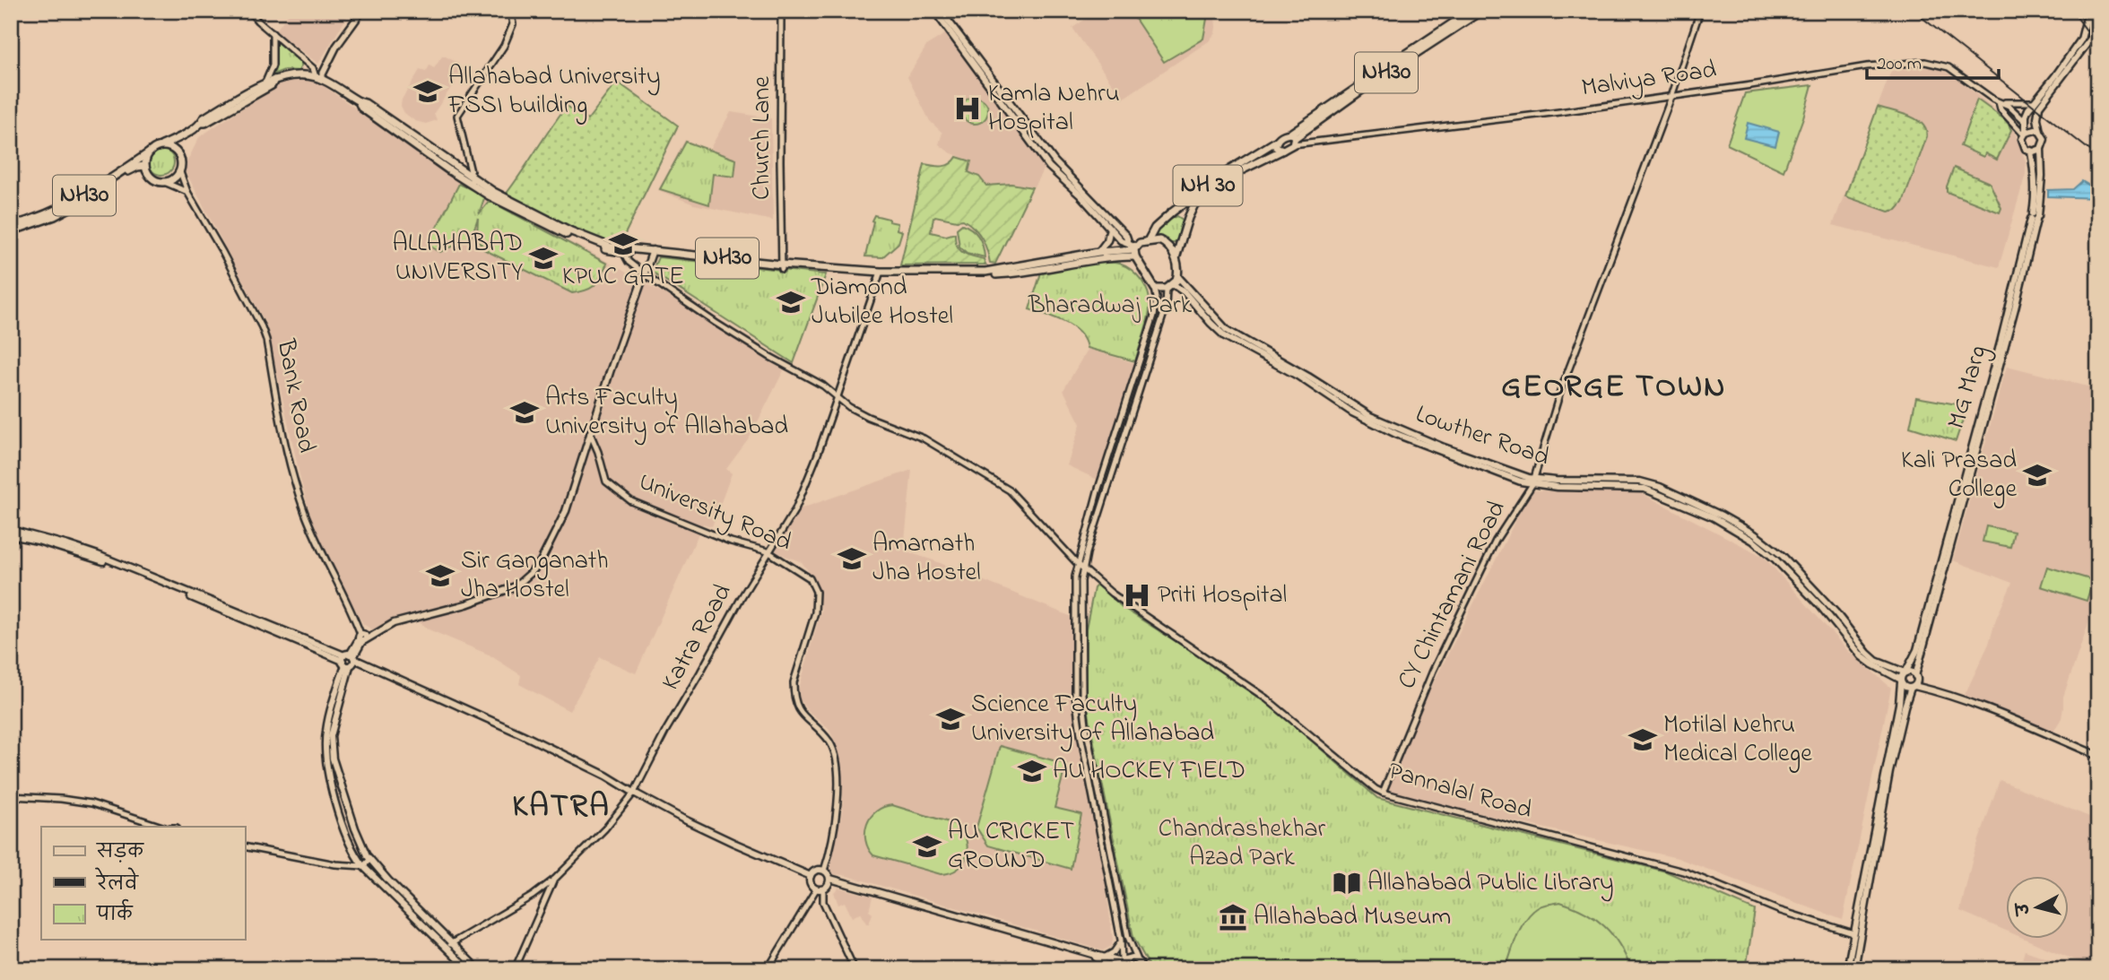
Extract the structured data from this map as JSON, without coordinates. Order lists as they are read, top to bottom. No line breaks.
{"streets":{"highway":["NH30","NH 30"],"main road":["MG Marg","Lowther Road"],"street":["Malviya Road","Church Lane","Bank Road","University Road","CY Chintamani Road","Katra Road","Pannalal Road"]},"crossings":[["NH30","Malviya Road"],["NH30","NH 30"],["NH30","Bank Road"],["Malviya Road","NH 30"],["Malviya Road","MG Marg"],["Malviya Road","CY Chintamani Road"],["MG Marg","Lowther Road"],["Lowther Road","CY Chintamani Road"],["University Road","Katra Road"],["CY Chintamani Road","Pannalal Road"],["Katra Road","Pannalal Road"]],"districts":["GEORGE TOWN","KATRA"],"parks":["Bharadwaj Park","Chandrashekhar Azad Park"],"places":{"school or university":["Allahabad University FSSI building","KPUC GATE","ALLAHABAD UNIVERSITY","Diamond Jubilee Hostel","Arts Faculty University of Allahabad","Kali Prasad College","Amarnath Jha Hostel","Sir Ganganath Jha Hostel","Science Faculty University of Allahabad","Motilal Nehru Medical College","AU HOCKEY FIELD","AU CRICKET GROUND"],"hospital":["Kamla Nehru Hospital","Priti Hospital"],"library":["Allahabad Public Library"],"museum":["Allahabad Museum"]},"legend":["सड़क","रेलवे","पार्क"],"scale_bar":"200 m","north":"left"}
